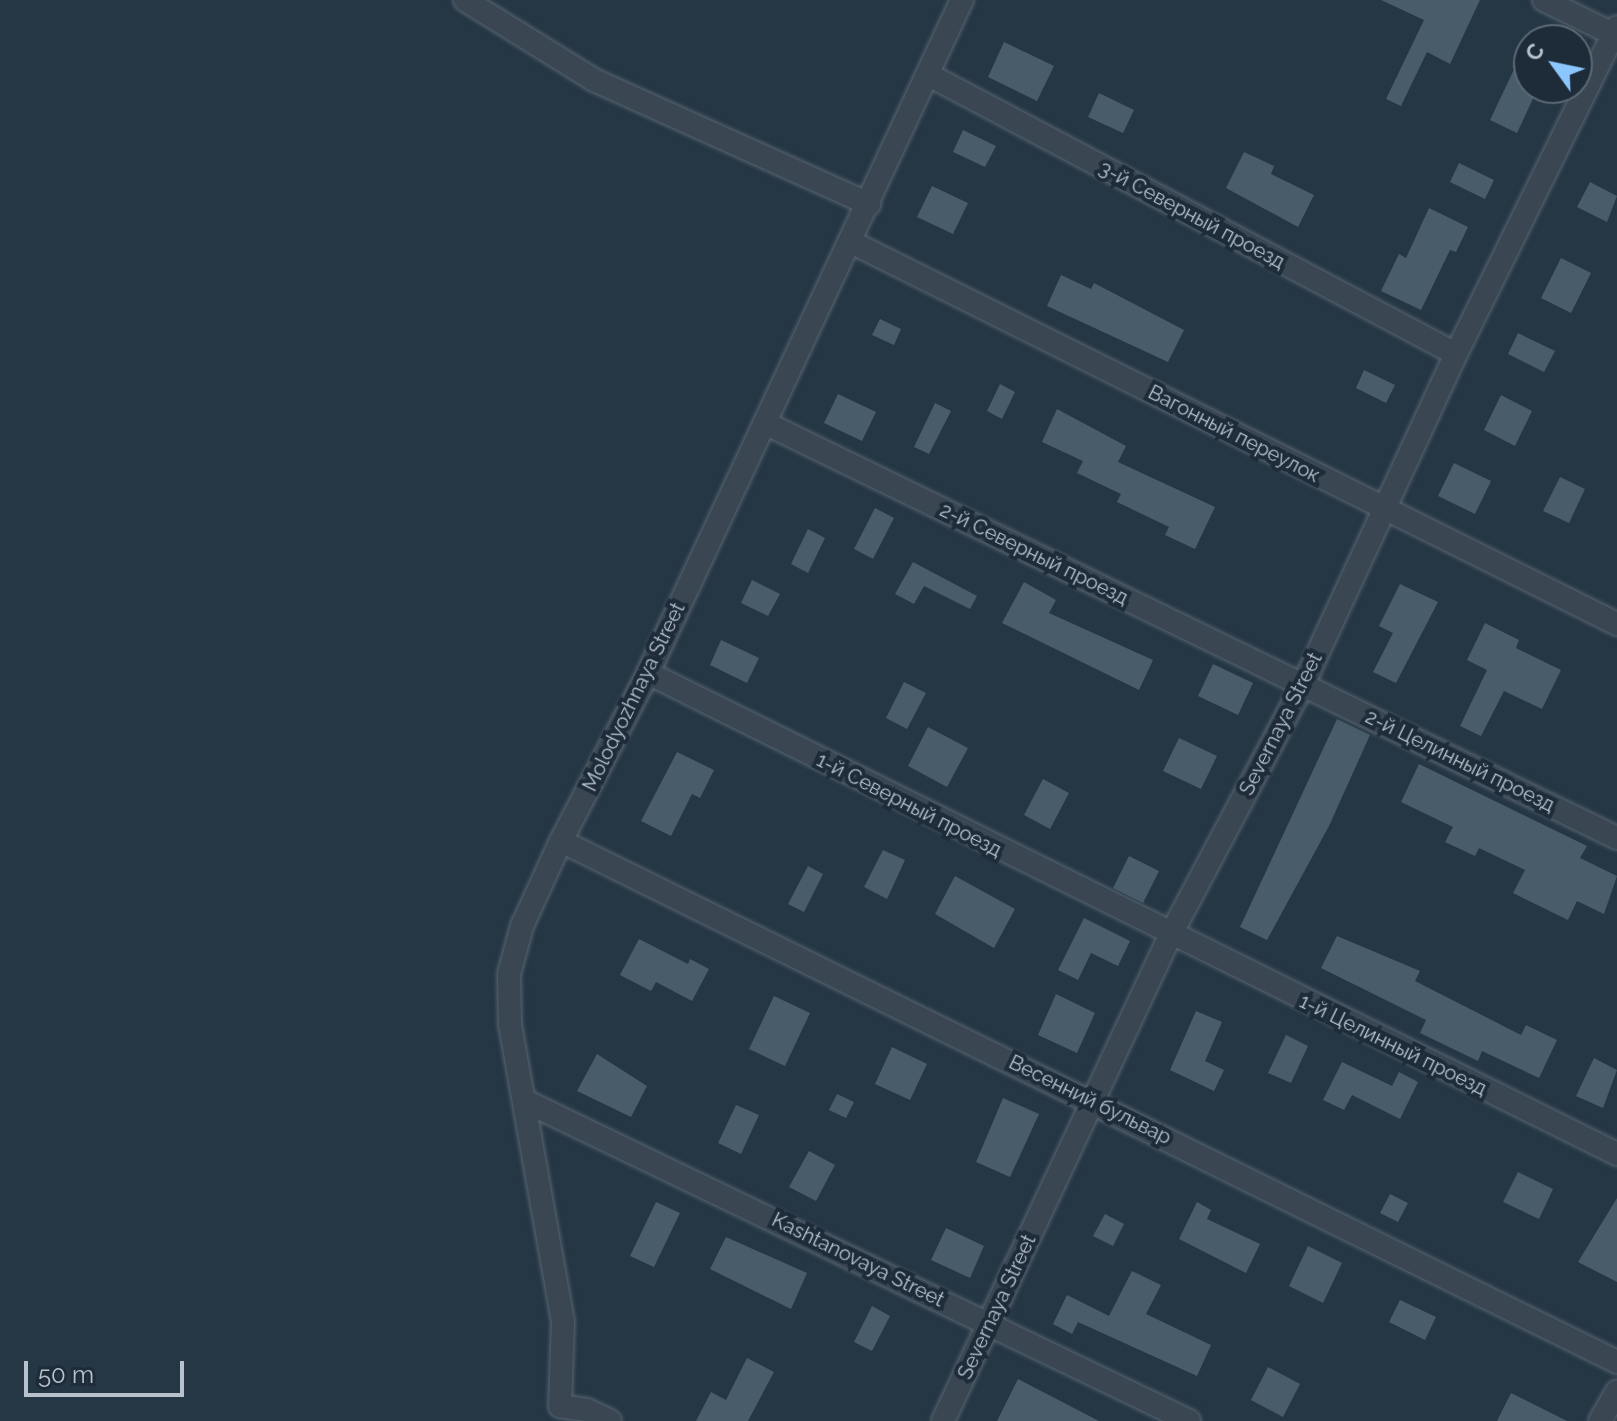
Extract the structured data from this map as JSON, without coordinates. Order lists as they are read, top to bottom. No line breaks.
{"streets":{"street":["3-й Северный проезд","Вагонный переулок","2-й Северный проезд","Molodyozhnaya Street","Severnaya Street","2-й Целинный проезд","1-й Северный проезд","1-й Целинный проезд","Весенний бульвар","Kashtanovaya Street"]},"crossings":[["3-й Северный проезд","Molodyozhnaya Street"],["3-й Северный проезд","Severnaya Street"],["Вагонный переулок","Molodyozhnaya Street"],["Вагонный переулок","Severnaya Street"],["2-й Северный проезд","Molodyozhnaya Street"],["2-й Северный проезд","Severnaya Street"],["2-й Северный проезд","2-й Целинный проезд"],["Molodyozhnaya Street","1-й Северный проезд"],["Molodyozhnaya Street","Весенний бульвар"],["Molodyozhnaya Street","Kashtanovaya Street"],["Severnaya Street","2-й Целинный проезд"],["Severnaya Street","1-й Северный проезд"],["Severnaya Street","1-й Целинный проезд"],["Severnaya Street","Весенний бульвар"],["Severnaya Street","Kashtanovaya Street"],["1-й Северный проезд","1-й Целинный проезд"]],"scale_bar":"50 m","north":"top left"}
